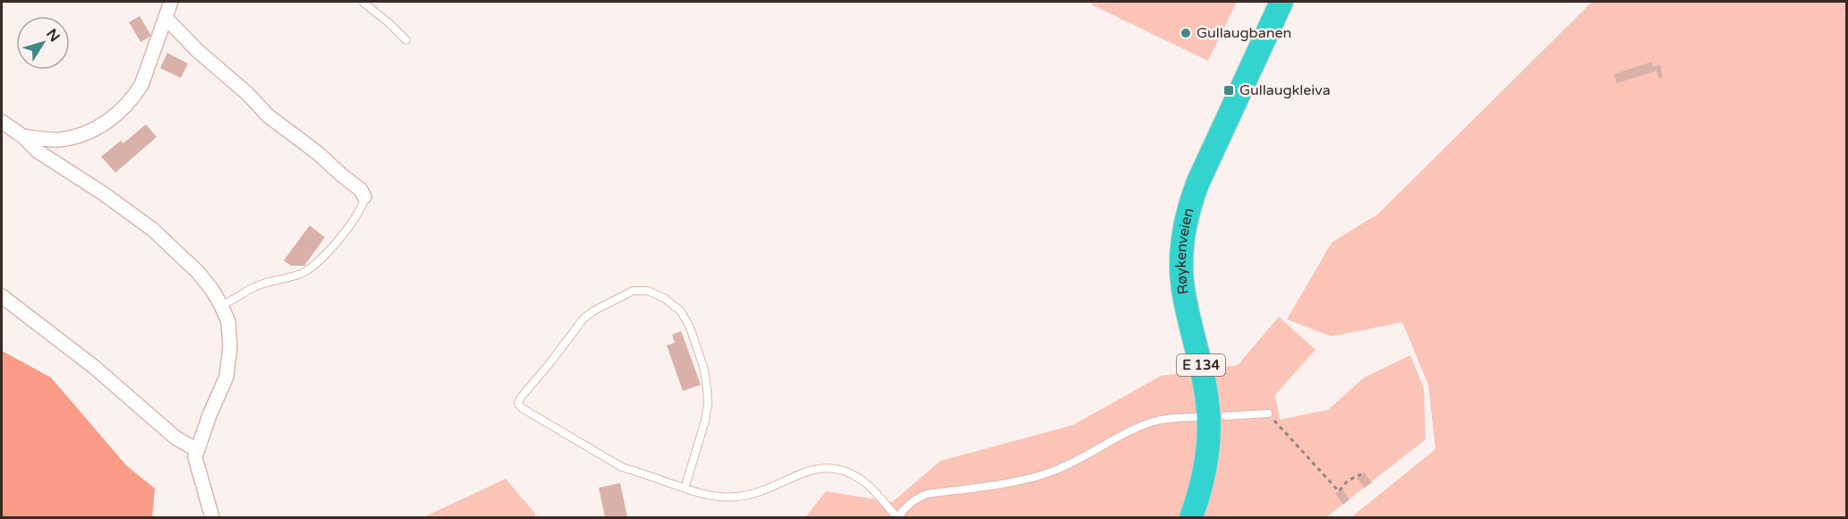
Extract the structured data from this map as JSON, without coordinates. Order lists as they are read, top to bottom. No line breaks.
{"streets":{"highway":["Røykenveien","E 134"]},"places":{"other":["Gullaugbanen"],"transit":["Gullaugkleiva"]},"north":"top right"}
